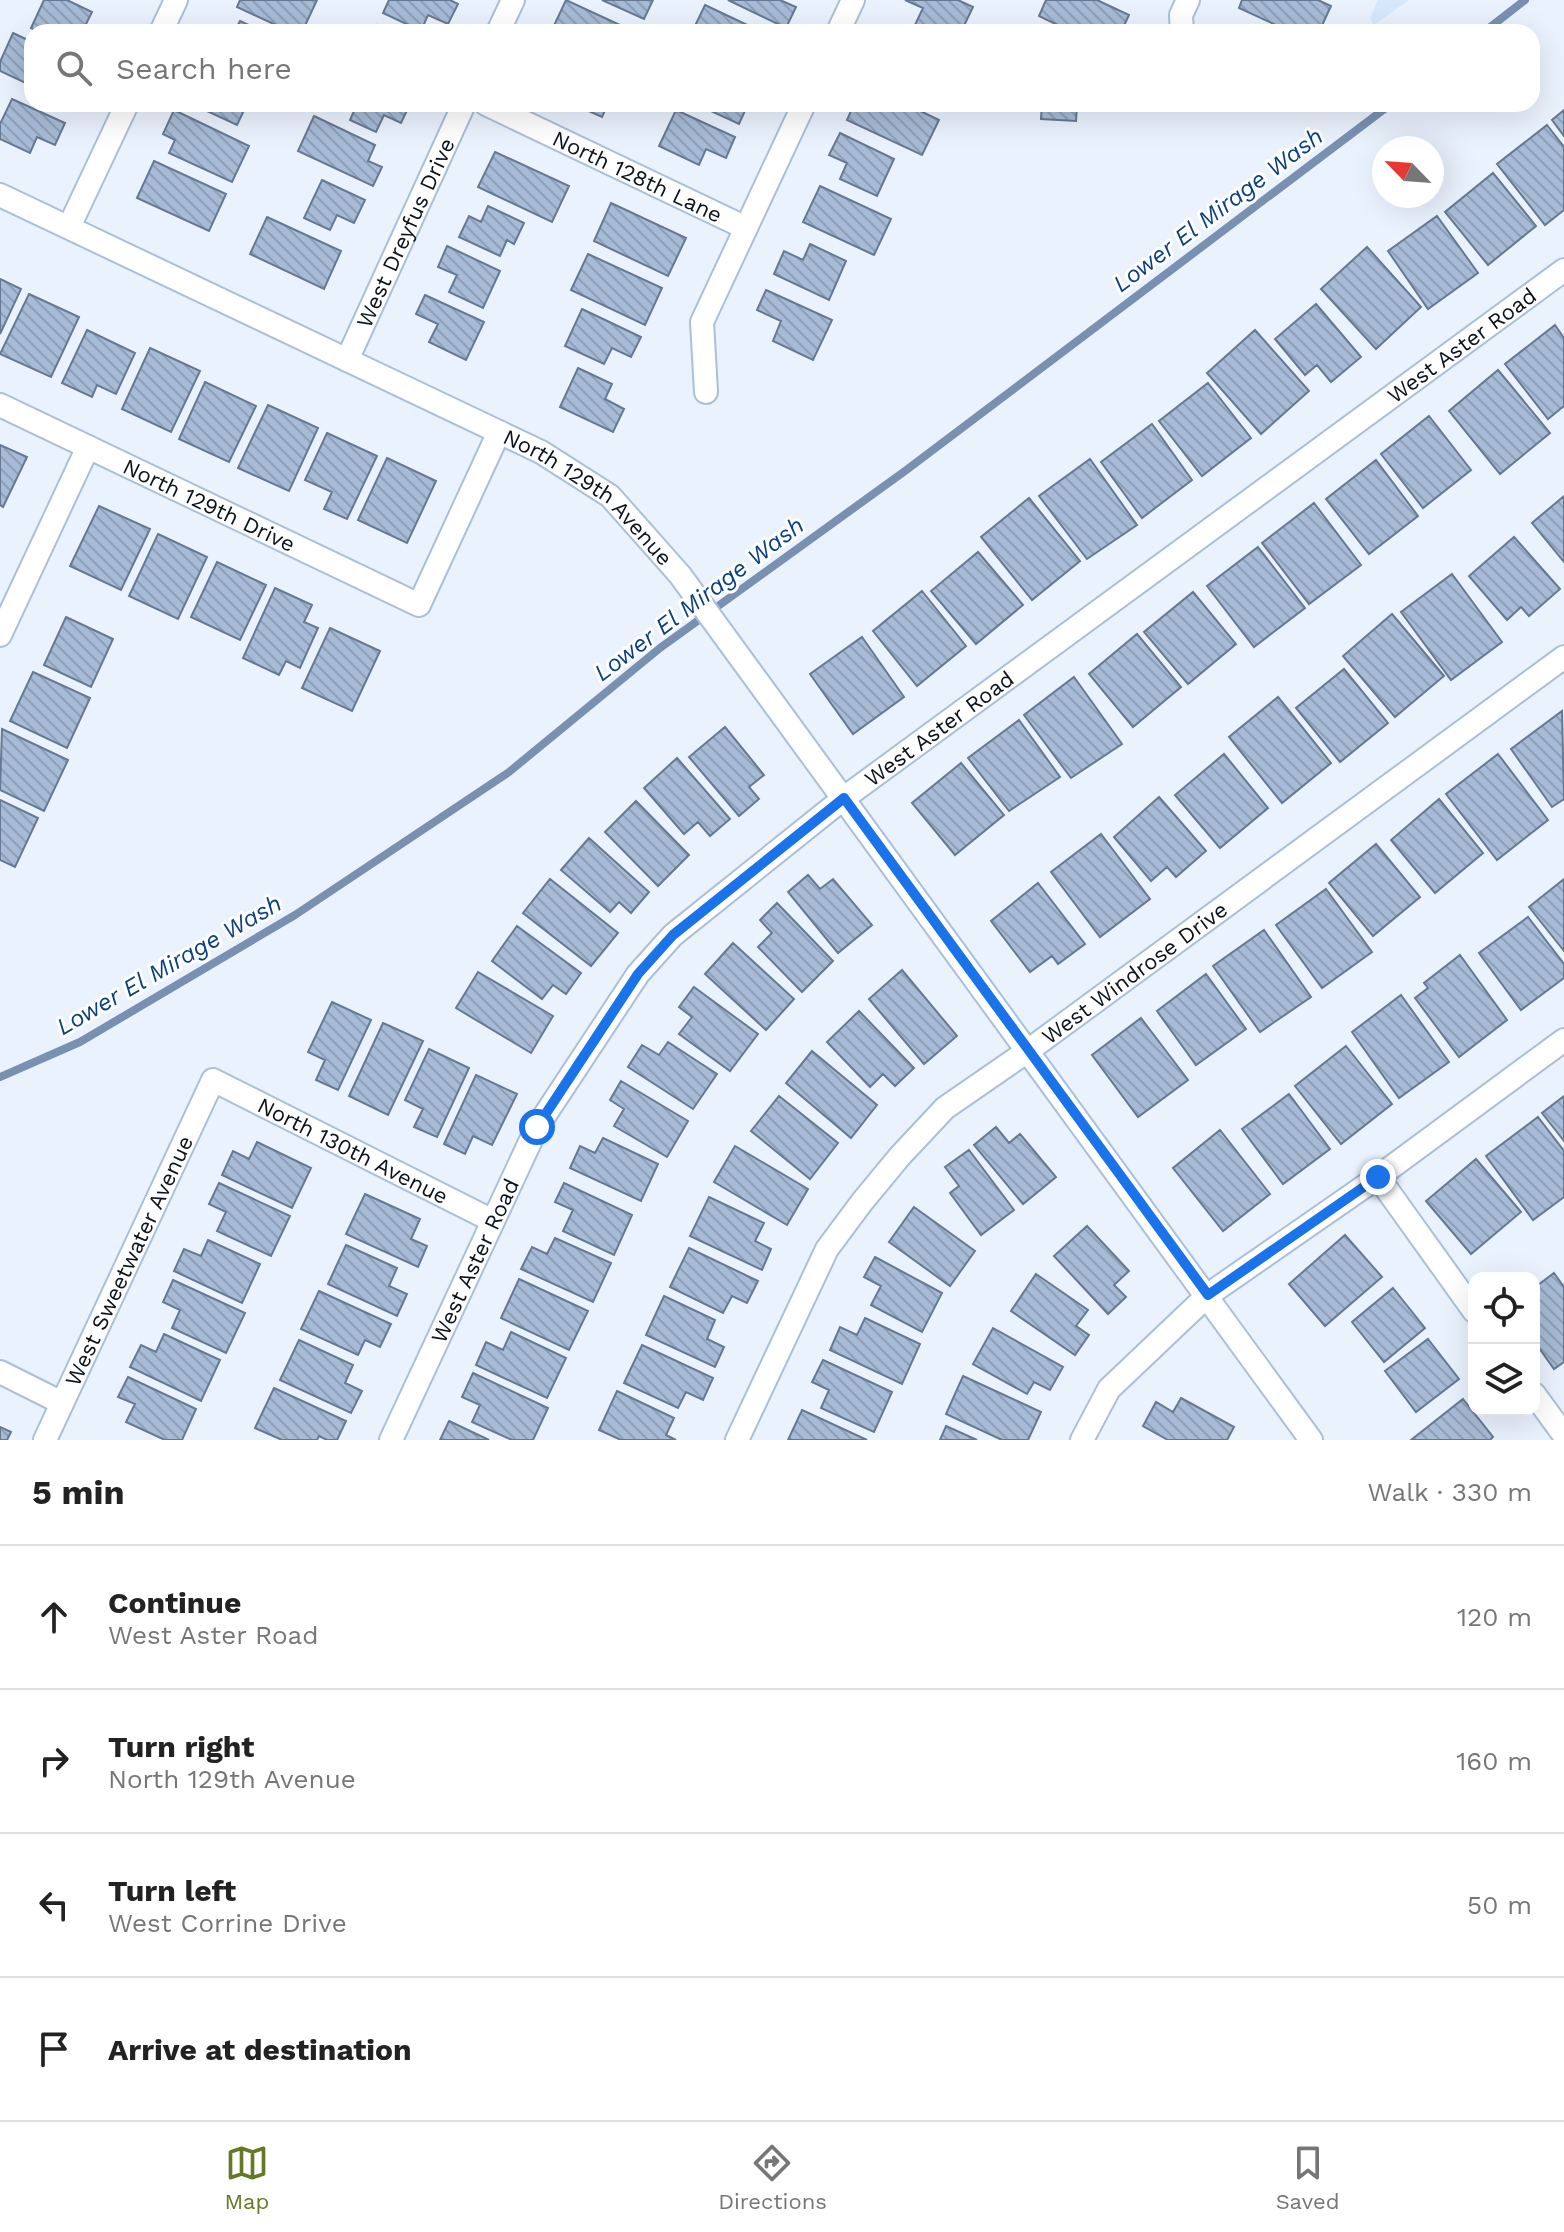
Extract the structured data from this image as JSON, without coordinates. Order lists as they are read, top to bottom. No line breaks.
{"streets":{"street":["North 128th Lane","West Dreyfus Drive","West Aster Road","North 129th Avenue","North 129th Drive","West Windrose Drive","North 130th Avenue","West Sweetwater Avenue"]},"crossings":[["West Dreyfus Drive","North 129th Avenue"],["West Aster Road","North 129th Avenue"],["West Aster Road","North 130th Avenue"],["North 129th Avenue","North 129th Drive"],["North 129th Avenue","West Windrose Drive"],["North 130th Avenue","West Sweetwater Avenue"]],"water":["Lower El Mirage Wash"],"north":"top left","page":{"search":"Search here","heading":["5 min","Walk · 330 m"],"list":[["Continue","West Aster Road","120 m"],["Turn right","North 129th Avenue","160 m"],["Turn left","West Corrine Drive","50 m"],"Arrive at destination"],"nav":["Map","Directions","Saved"]}}
